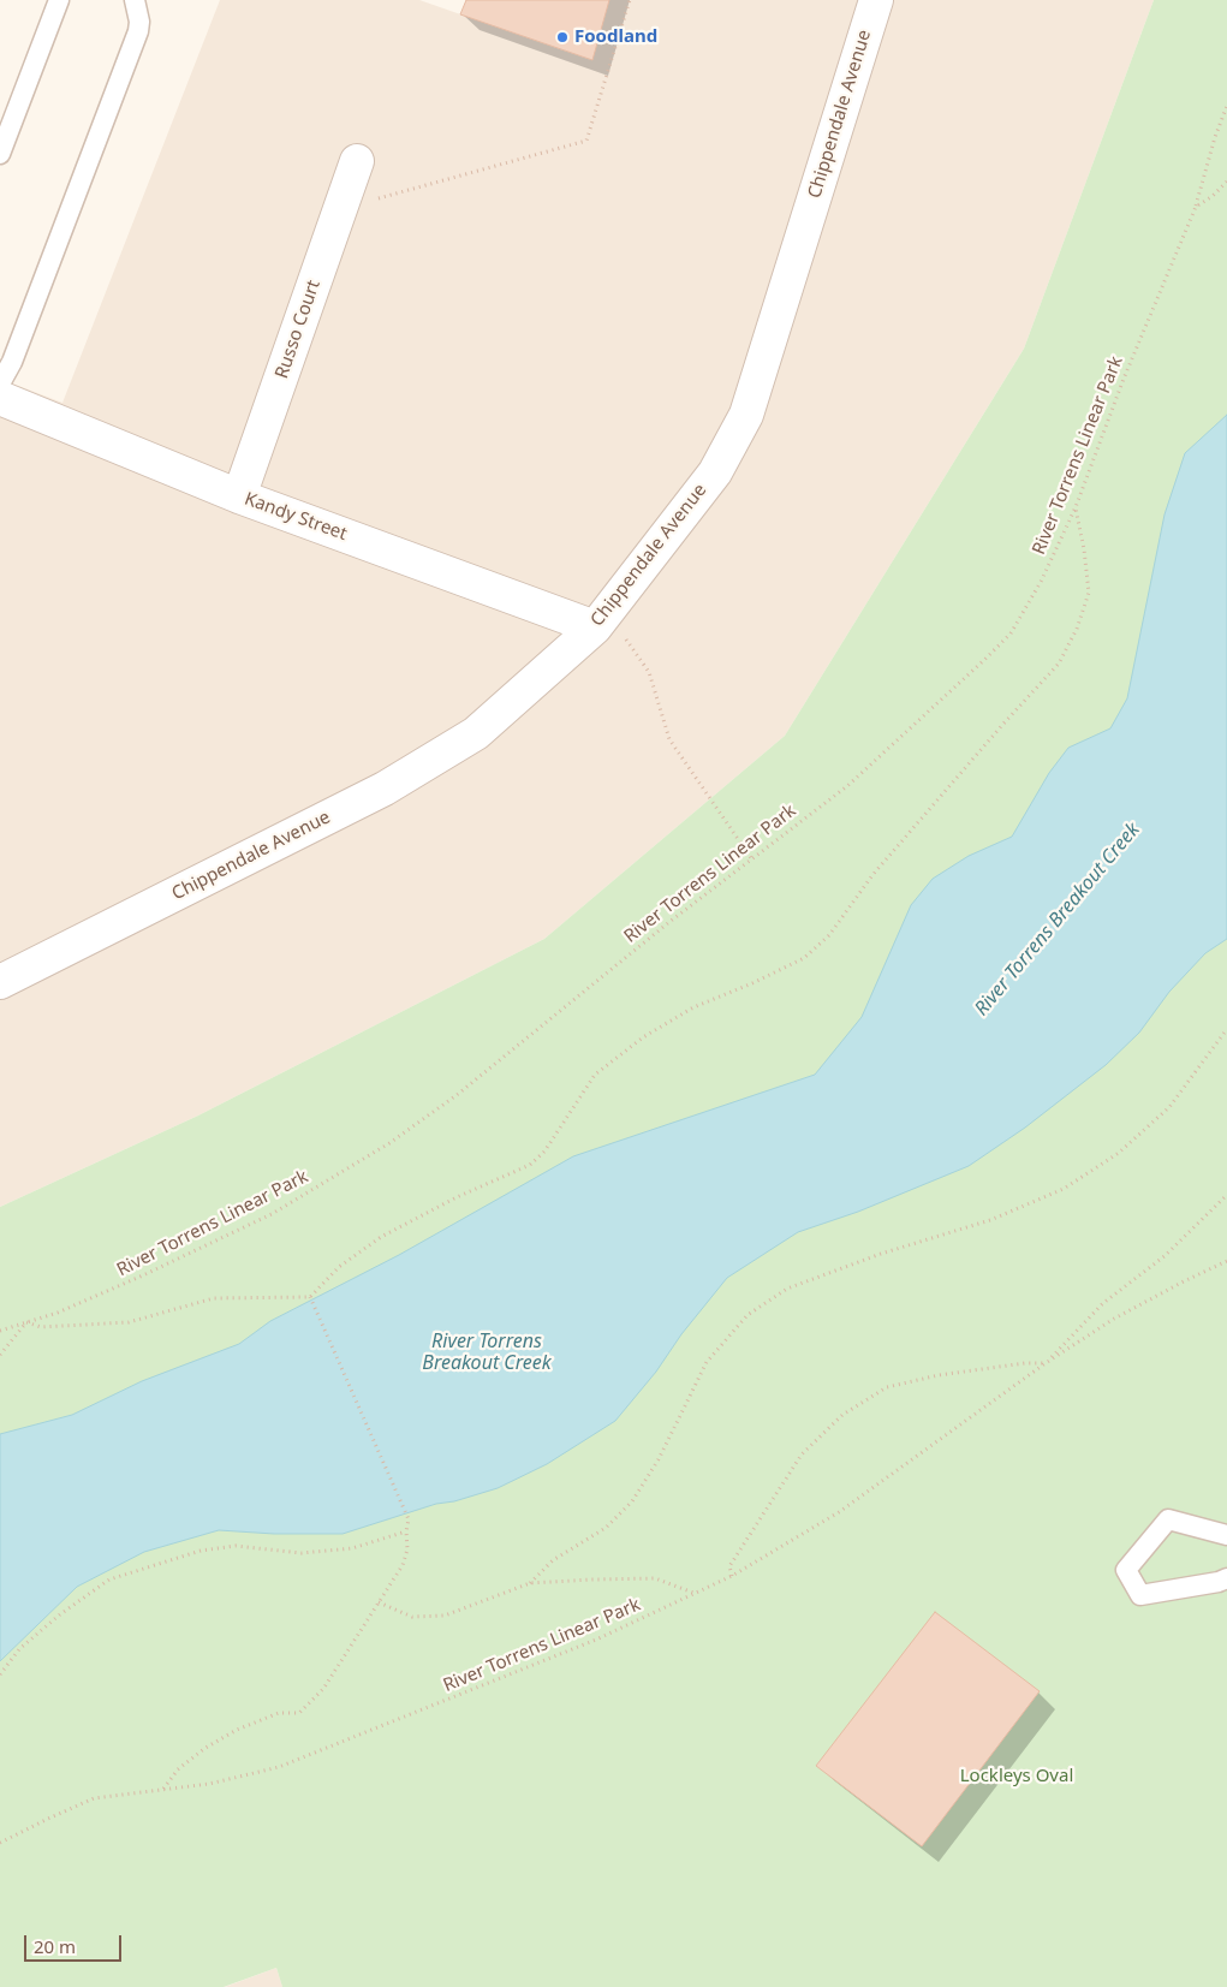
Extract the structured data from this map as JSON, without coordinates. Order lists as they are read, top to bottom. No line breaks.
{"streets":{"street":["Chippendale Avenue","Russo Court","Kandy Street"],"path":["River Torrens Linear Park"]},"crossings":[["Chippendale Avenue","Kandy Street"],["Russo Court","Kandy Street"]],"water":["River Torrens Breakout Creek"],"parks":["Lockleys Oval"],"places":["Foodland"],"scale_bar":"20 m"}
